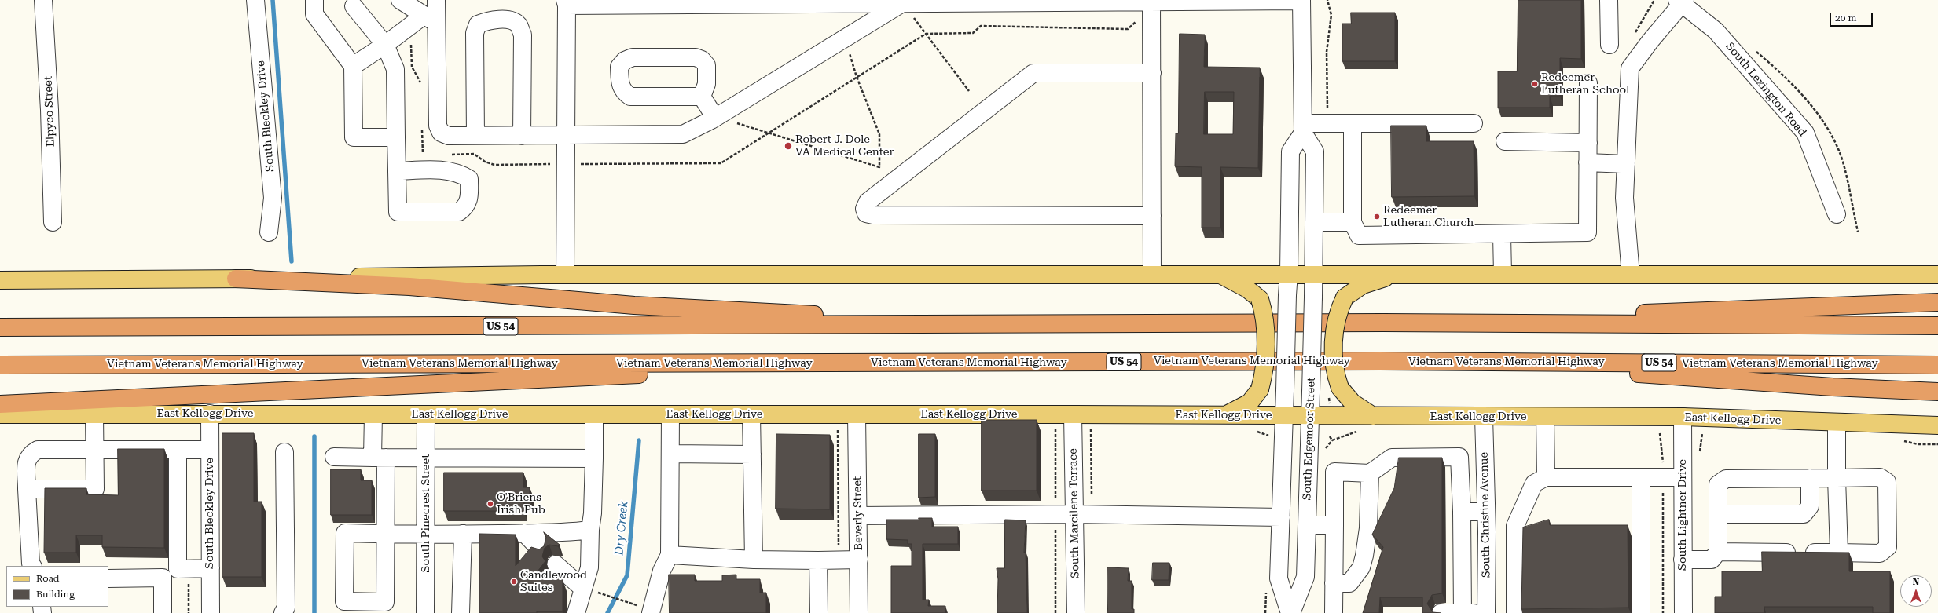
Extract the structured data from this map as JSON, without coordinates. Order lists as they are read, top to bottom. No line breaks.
{"streets":{"highway":["US 54","Vietnam Veterans Memorial Highway"],"main road":["East Kellogg Drive"],"street":["South Lexington Road","Elpyco Street","South Bleckley Drive","South Edgemoor Street","South Pinecrest Street","Beverly Street","South Marcilene Terrace","South Christine Avenue","South Lightner Drive"]},"crossings":[["South Bleckley Drive","East Kellogg Drive"],["East Kellogg Drive","South Edgemoor Street"],["East Kellogg Drive","South Pinecrest Street"],["East Kellogg Drive","Beverly Street"],["East Kellogg Drive","South Marcilene Terrace"],["East Kellogg Drive","South Christine Avenue"],["East Kellogg Drive","South Lightner Drive"]],"water":["Dry Creek"],"places":["Redeemer Lutheran School","Robert J. Dole VA Medical Center","Redeemer Lutheran Church","O'Briens Irish Pub","Candlewood Suites"],"legend":["Road","Building"],"scale_bar":"20 m","north":"top"}
